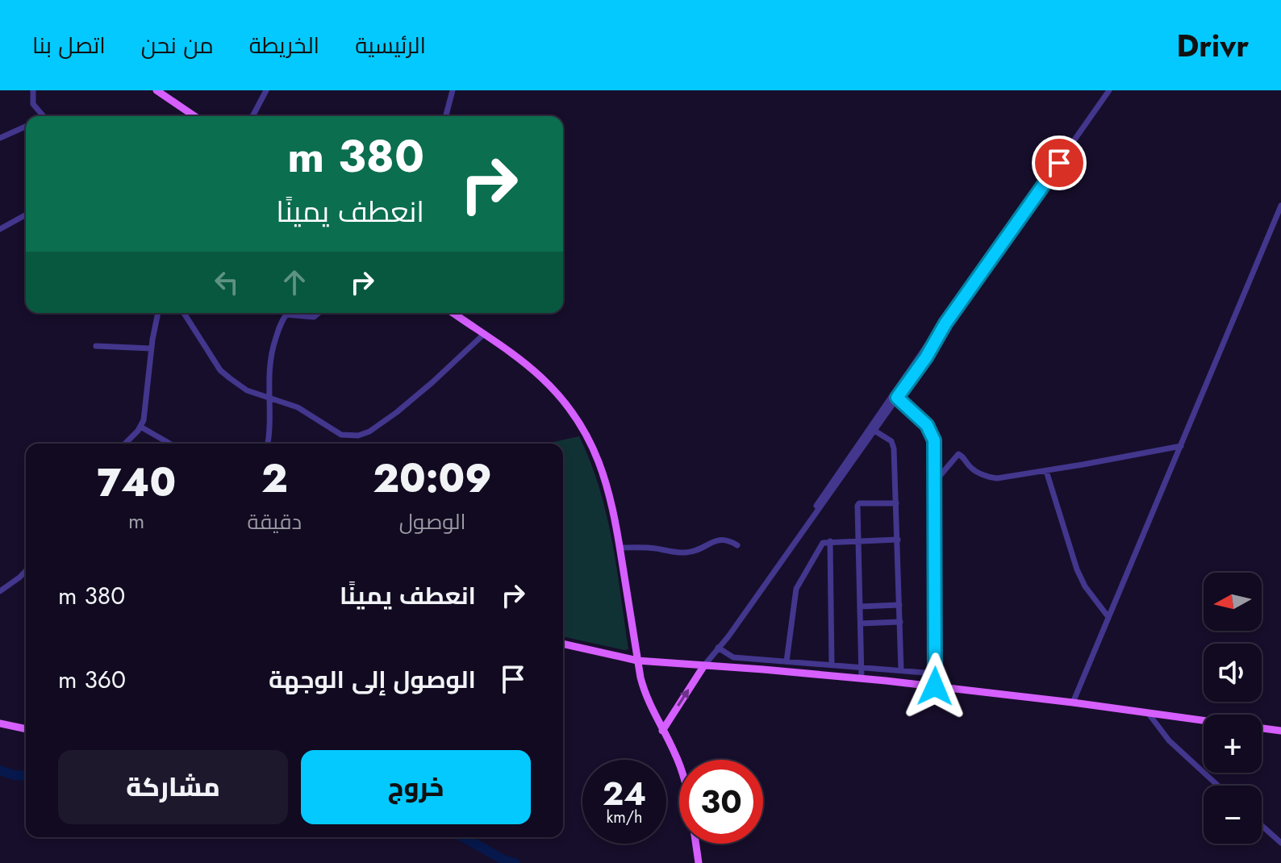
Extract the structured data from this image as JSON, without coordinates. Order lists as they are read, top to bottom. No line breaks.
{"north":"left","page":{"header":"Drivr","nav":["الرئيسية","الخريطة","من نحن","اتصل بنا"],"turn":["380 m","انعطف يمينًا"],"eta":["20:09","الوصول","2","دقيقة","740","m"],"list":[{"name":"انعطف يمينًا","value":"380 m"},{"name":"الوصول إلى الوجهة","value":"360 m"}],"map_buttons":["+","−"],"buttons":["خروج","مشاركة"],"speed":"24 km/h","limit":"30"}}
